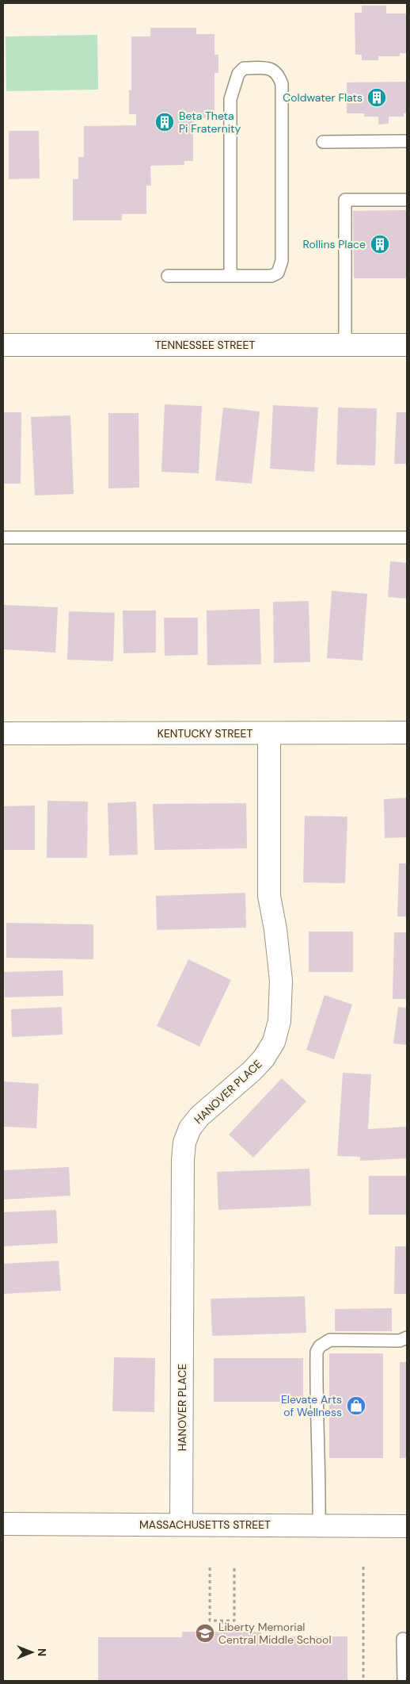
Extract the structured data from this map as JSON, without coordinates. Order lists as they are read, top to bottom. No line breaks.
{"streets":{"main road":["TENNESSEE STREET","KENTUCKY STREET","HANOVER PLACE","MASSACHUSETTS STREET"]},"crossings":[["KENTUCKY STREET","HANOVER PLACE"],["HANOVER PLACE","MASSACHUSETTS STREET"]],"places":{"building":["Coldwater Flats","Beta Theta Pi Fraternity","Rollins Place"],"shop":["Elevate Arts of Wellness"],"school or university":["Liberty Memorial Central Middle School"]},"north":"right"}
